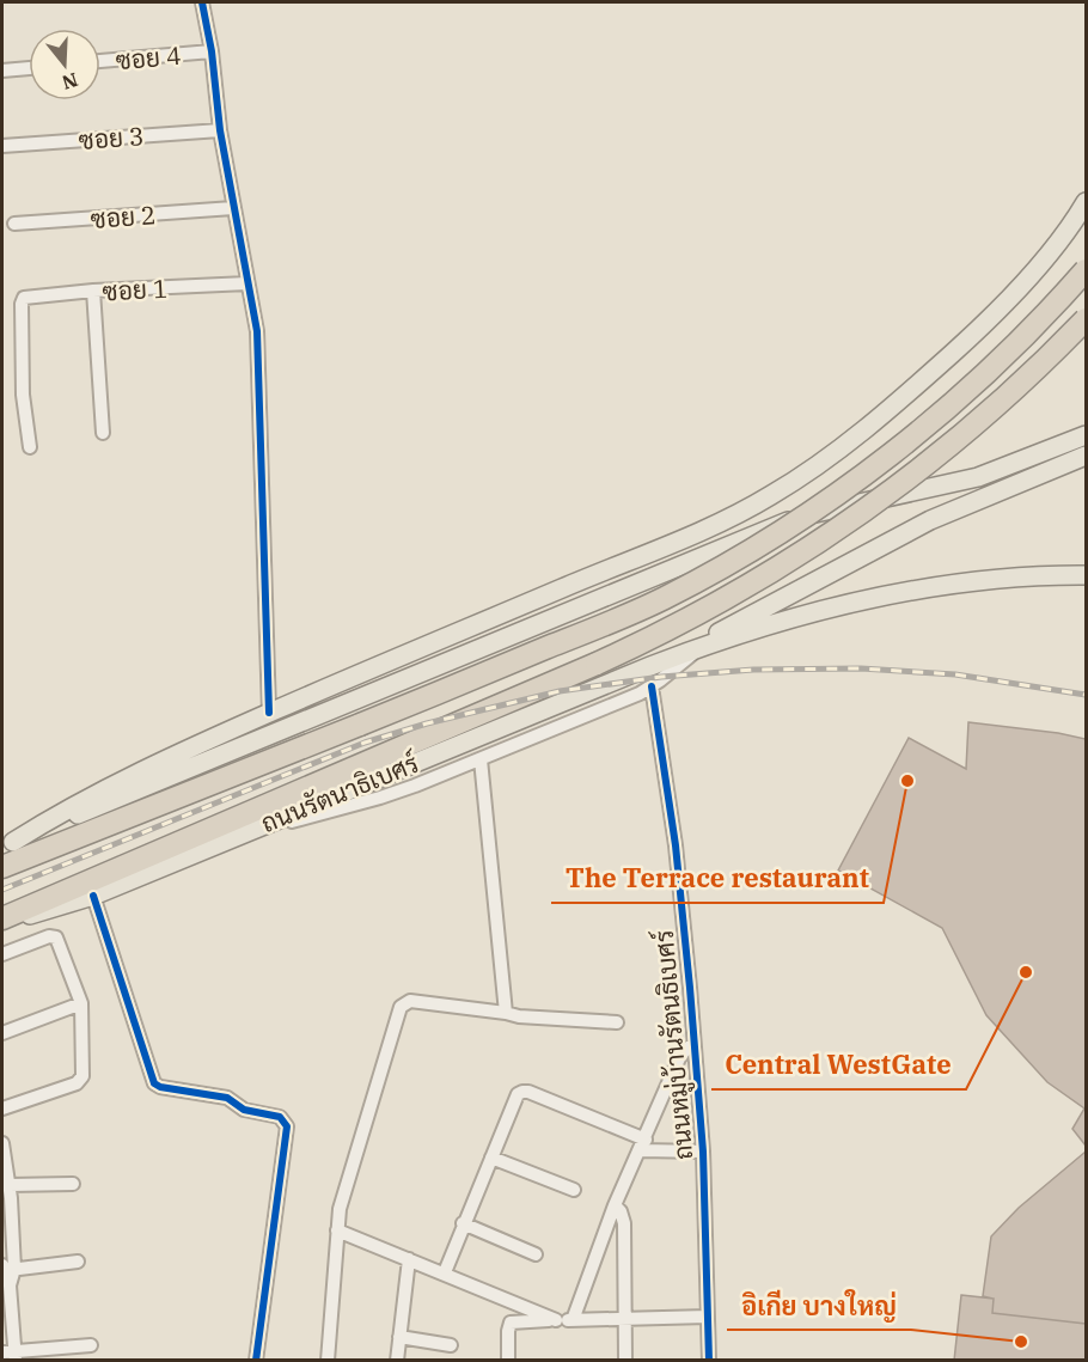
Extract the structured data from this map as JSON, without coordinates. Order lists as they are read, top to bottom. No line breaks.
{"streets":{"main road":["ถนนรัตนาธิเบศร์"],"street":["ซอย 4","ซอย 3","ซอย 2","ซอย 1","ถนนหมู่บ้านรัตนธิเบศร์"]},"places":["The Terrace restaurant","Central WestGate","อิเกีย บางใหญ่"],"north":"bottom"}
